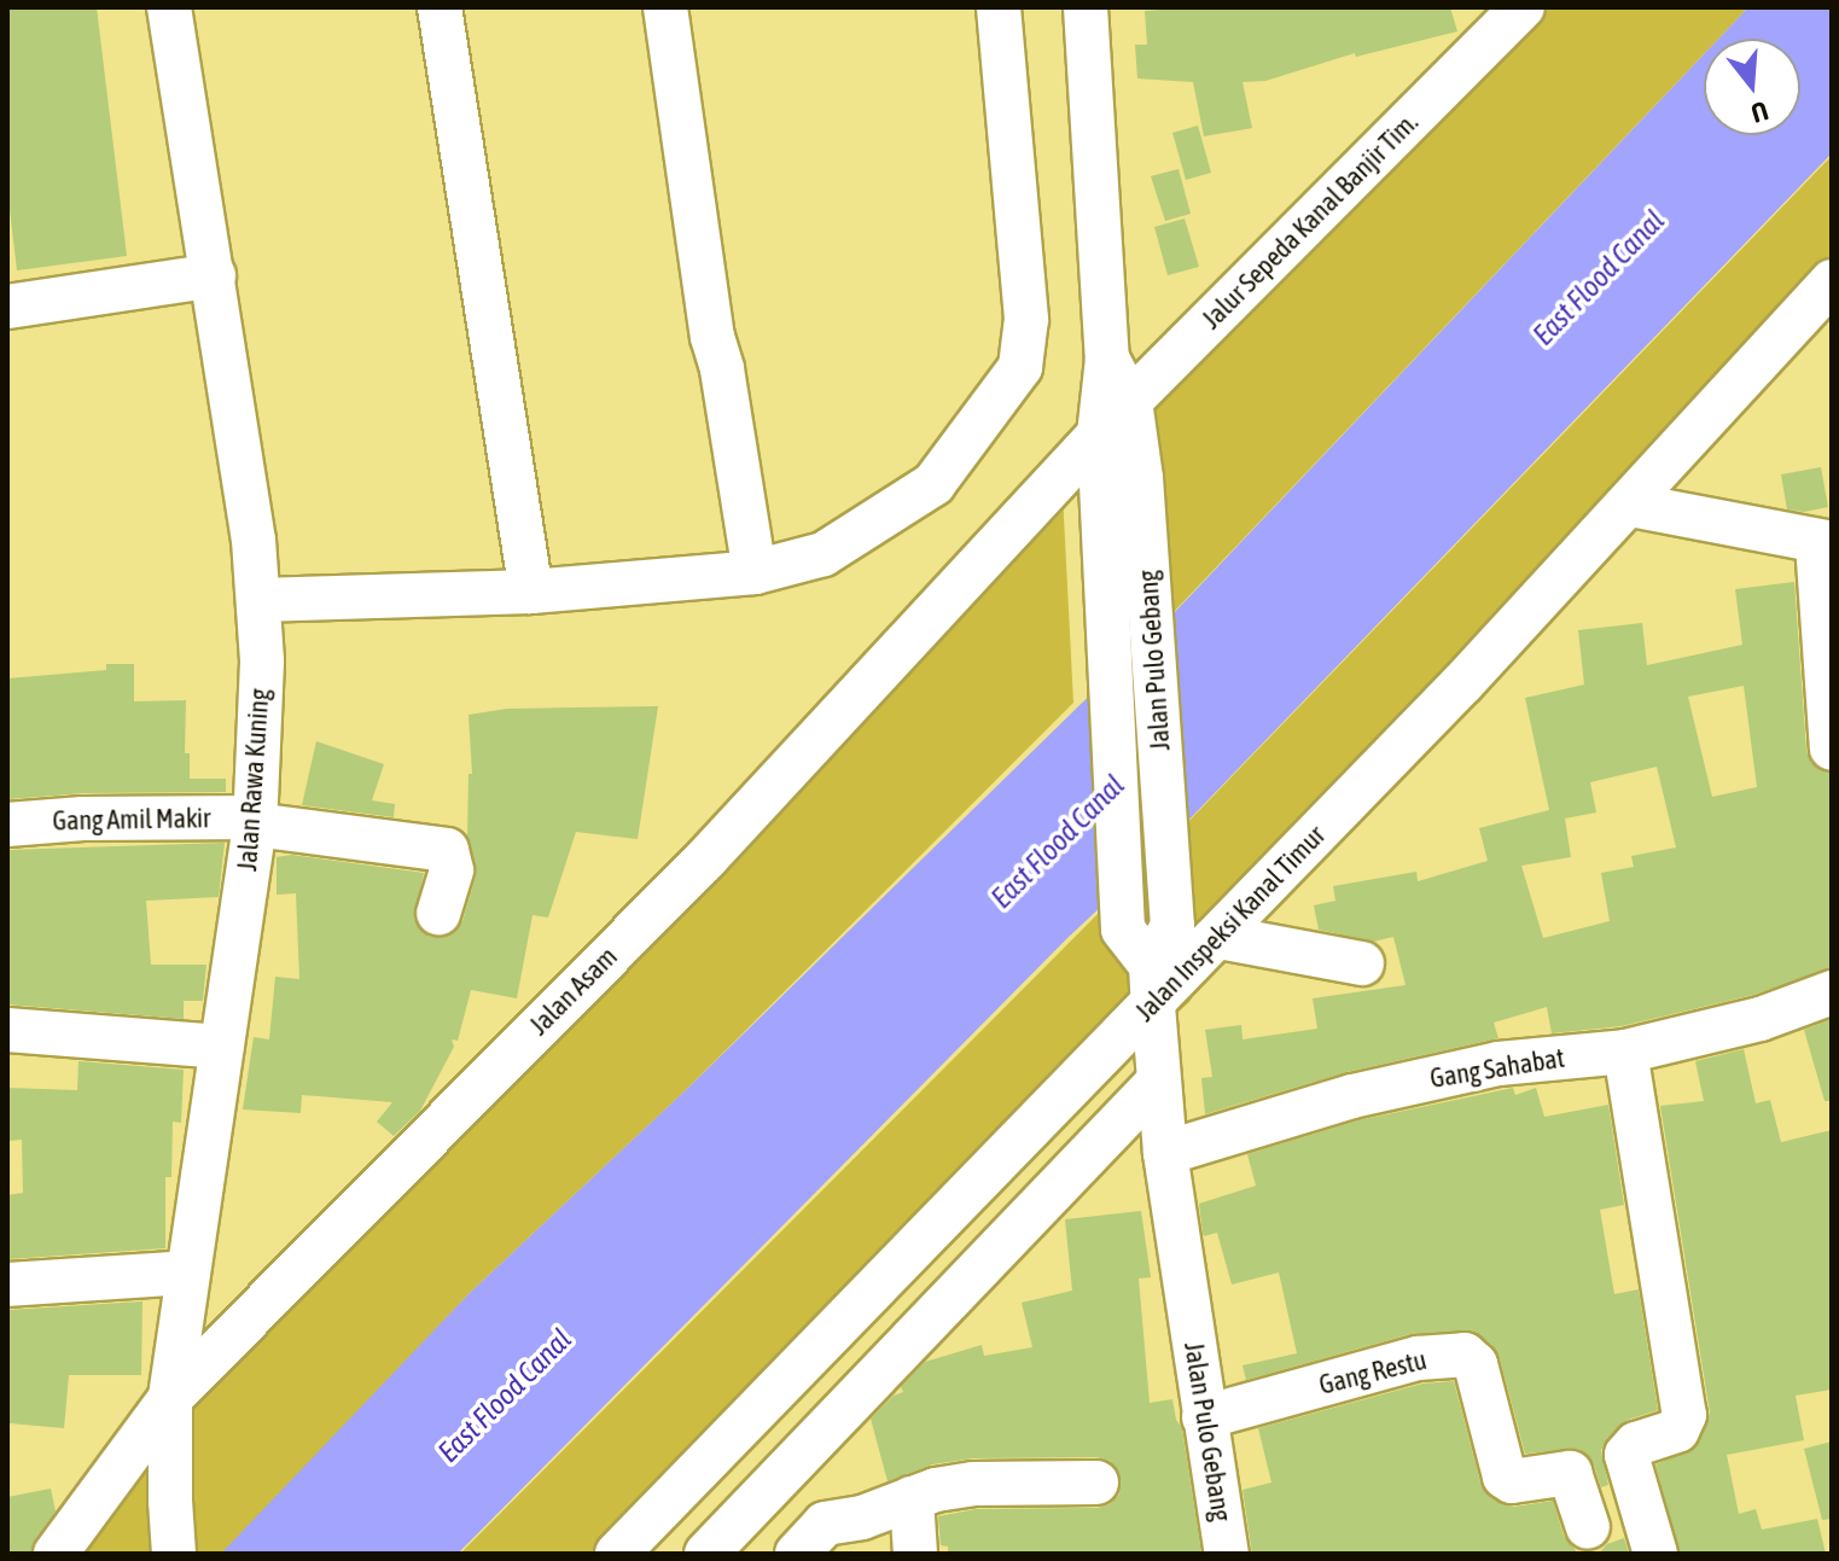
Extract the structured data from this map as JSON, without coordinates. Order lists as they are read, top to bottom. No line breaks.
{"streets":{"street":["Jalur Sepeda Kanal Banjir Tim.","Jalan Pulo Gebang","Jalan Rawa Kuning","Gang Amil Makir","Jalan Inspeksi Kanal Timur","Jalan Asam","Gang Sahabat","Gang Restu"]},"crossings":[["Jalur Sepeda Kanal Banjir Tim.","Jalan Pulo Gebang"],["Jalur Sepeda Kanal Banjir Tim.","Jalan Asam"],["Jalan Pulo Gebang","Jalan Inspeksi Kanal Timur"],["Jalan Pulo Gebang","Jalan Asam"],["Jalan Pulo Gebang","Gang Sahabat"],["Jalan Pulo Gebang","Gang Restu"],["Jalan Rawa Kuning","Gang Amil Makir"],["Jalan Rawa Kuning","Jalan Asam"]],"water":["East Flood Canal"],"north":"bottom"}
